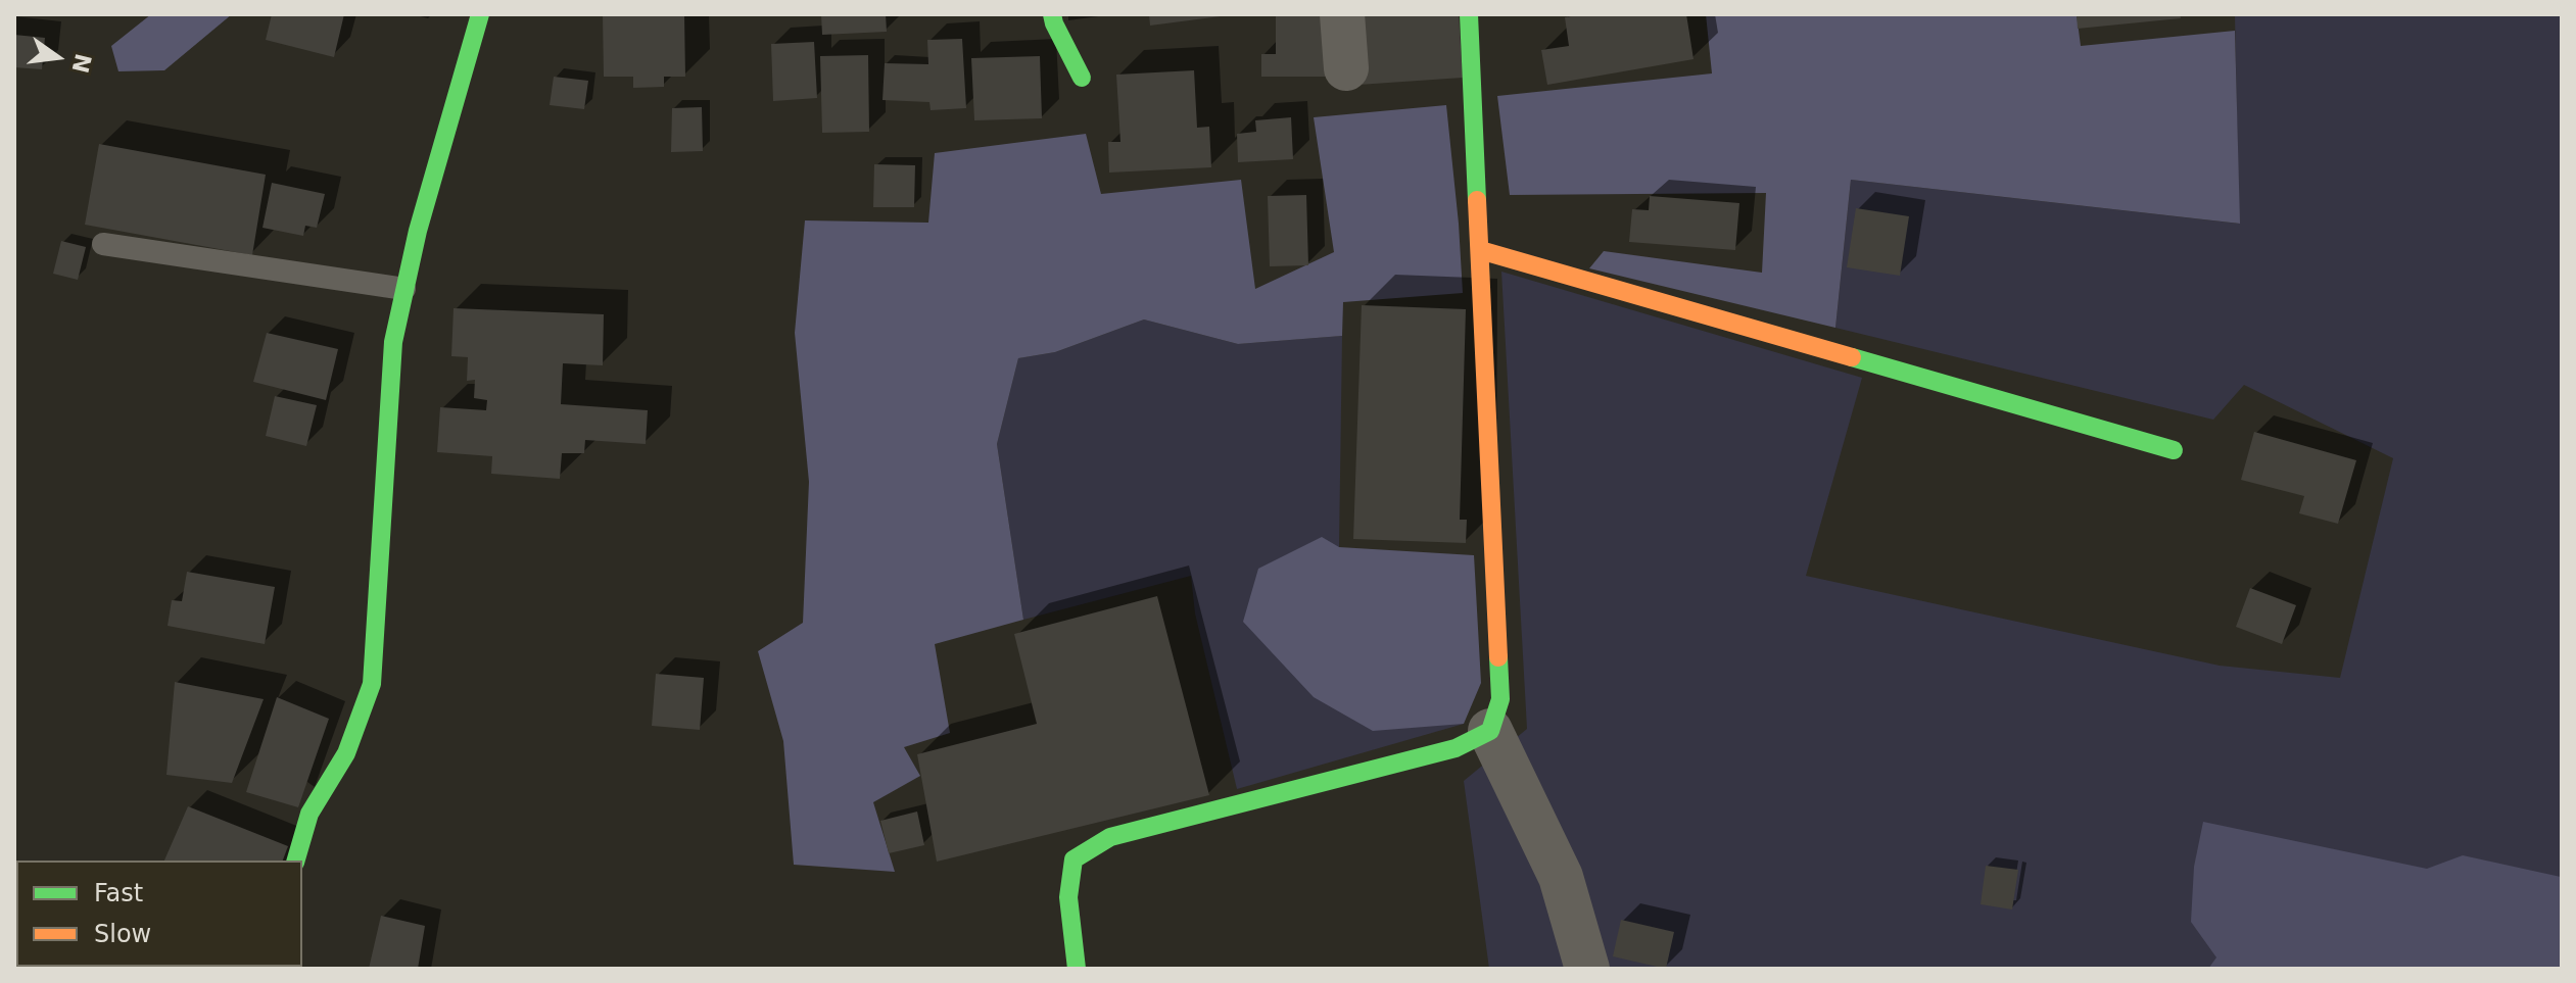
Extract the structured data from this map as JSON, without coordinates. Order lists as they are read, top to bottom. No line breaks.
{"legend":["Fast","Slow"],"north":"right"}
